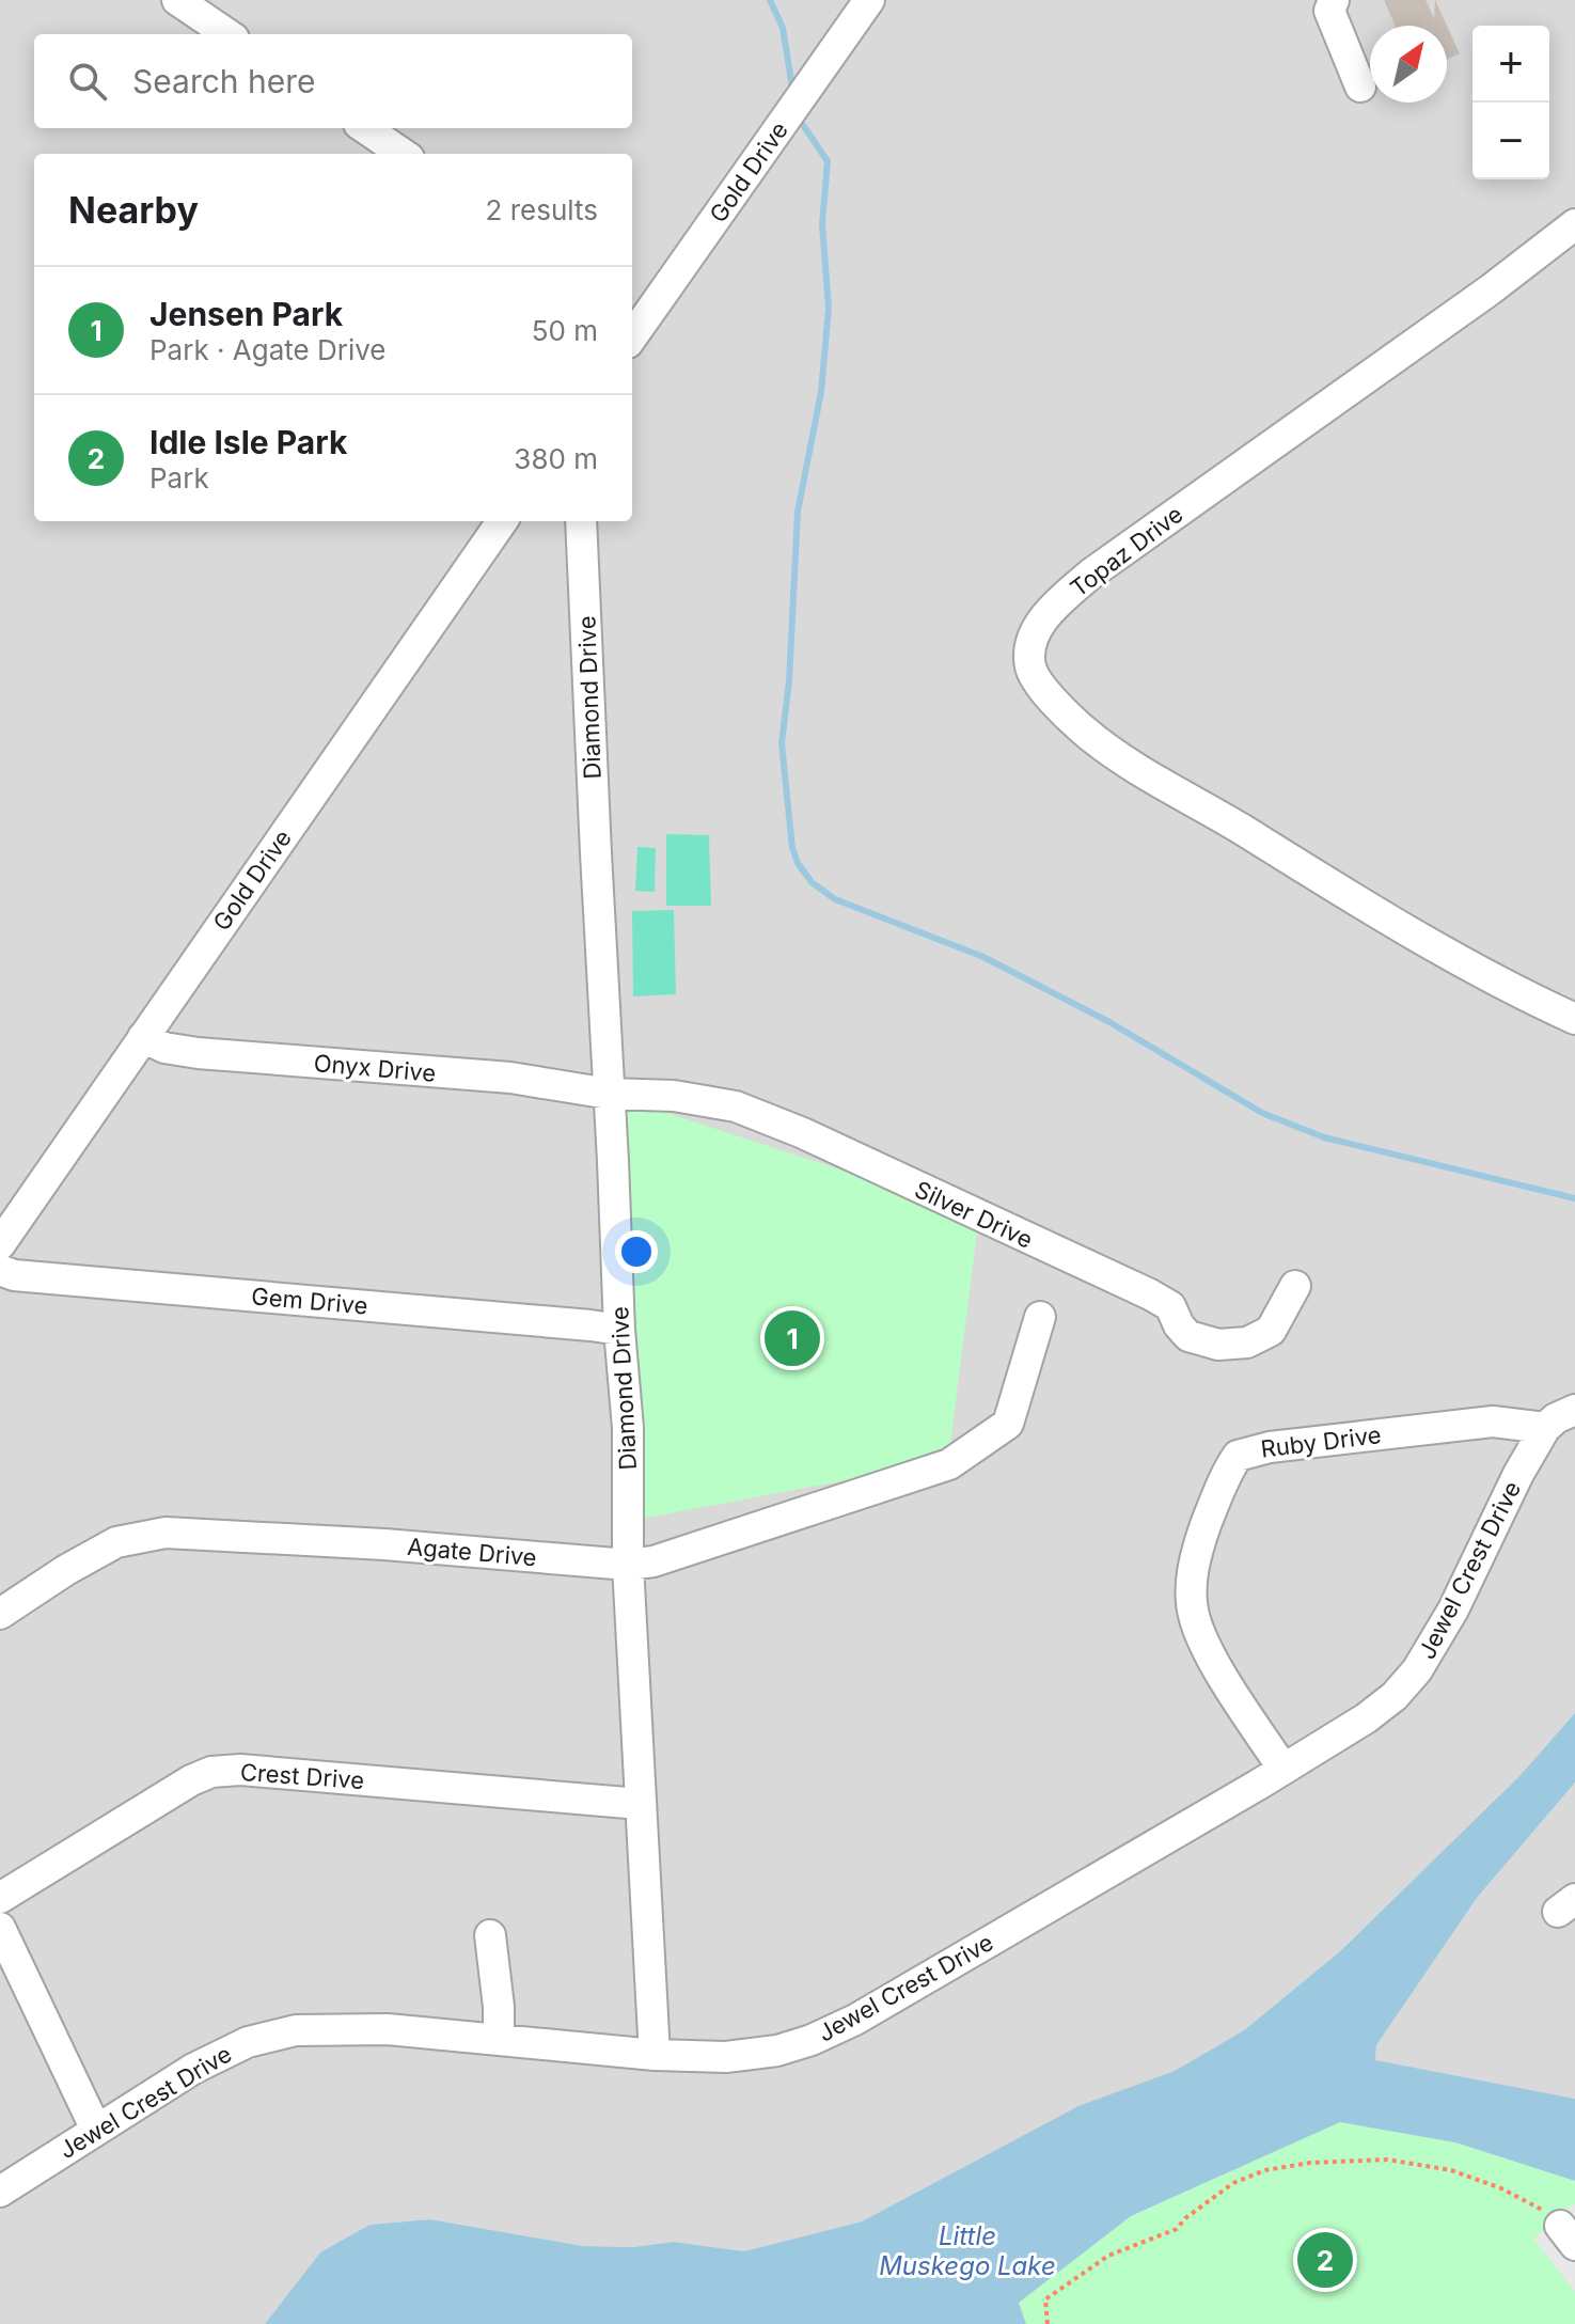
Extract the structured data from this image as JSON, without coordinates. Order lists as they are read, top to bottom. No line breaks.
{"streets":{"street":["Gold Drive","Topaz Drive","Diamond Drive","Onyx Drive","Silver Drive","Gem Drive","Ruby Drive","Agate Drive","Jewel Crest Drive","Crest Drive"]},"crossings":[["Gold Drive","Onyx Drive"],["Diamond Drive","Onyx Drive"],["Diamond Drive","Silver Drive"],["Diamond Drive","Gem Drive"],["Diamond Drive","Agate Drive"],["Diamond Drive","Jewel Crest Drive"],["Diamond Drive","Crest Drive"],["Onyx Drive","Silver Drive"],["Ruby Drive","Jewel Crest Drive"]],"water":["Little Muskego Lake"],"north":"top right","page":{"map_buttons":["+","−"],"search":"Search here","heading":["Nearby","2 results"],"list":[{"mark":"1","name":"Jensen Park","note":"Park · Agate Drive","value":"50 m"},{"mark":"2","name":"Idle Isle Park","note":"Park","value":"380 m"}],"pins":["1","2"]}}
